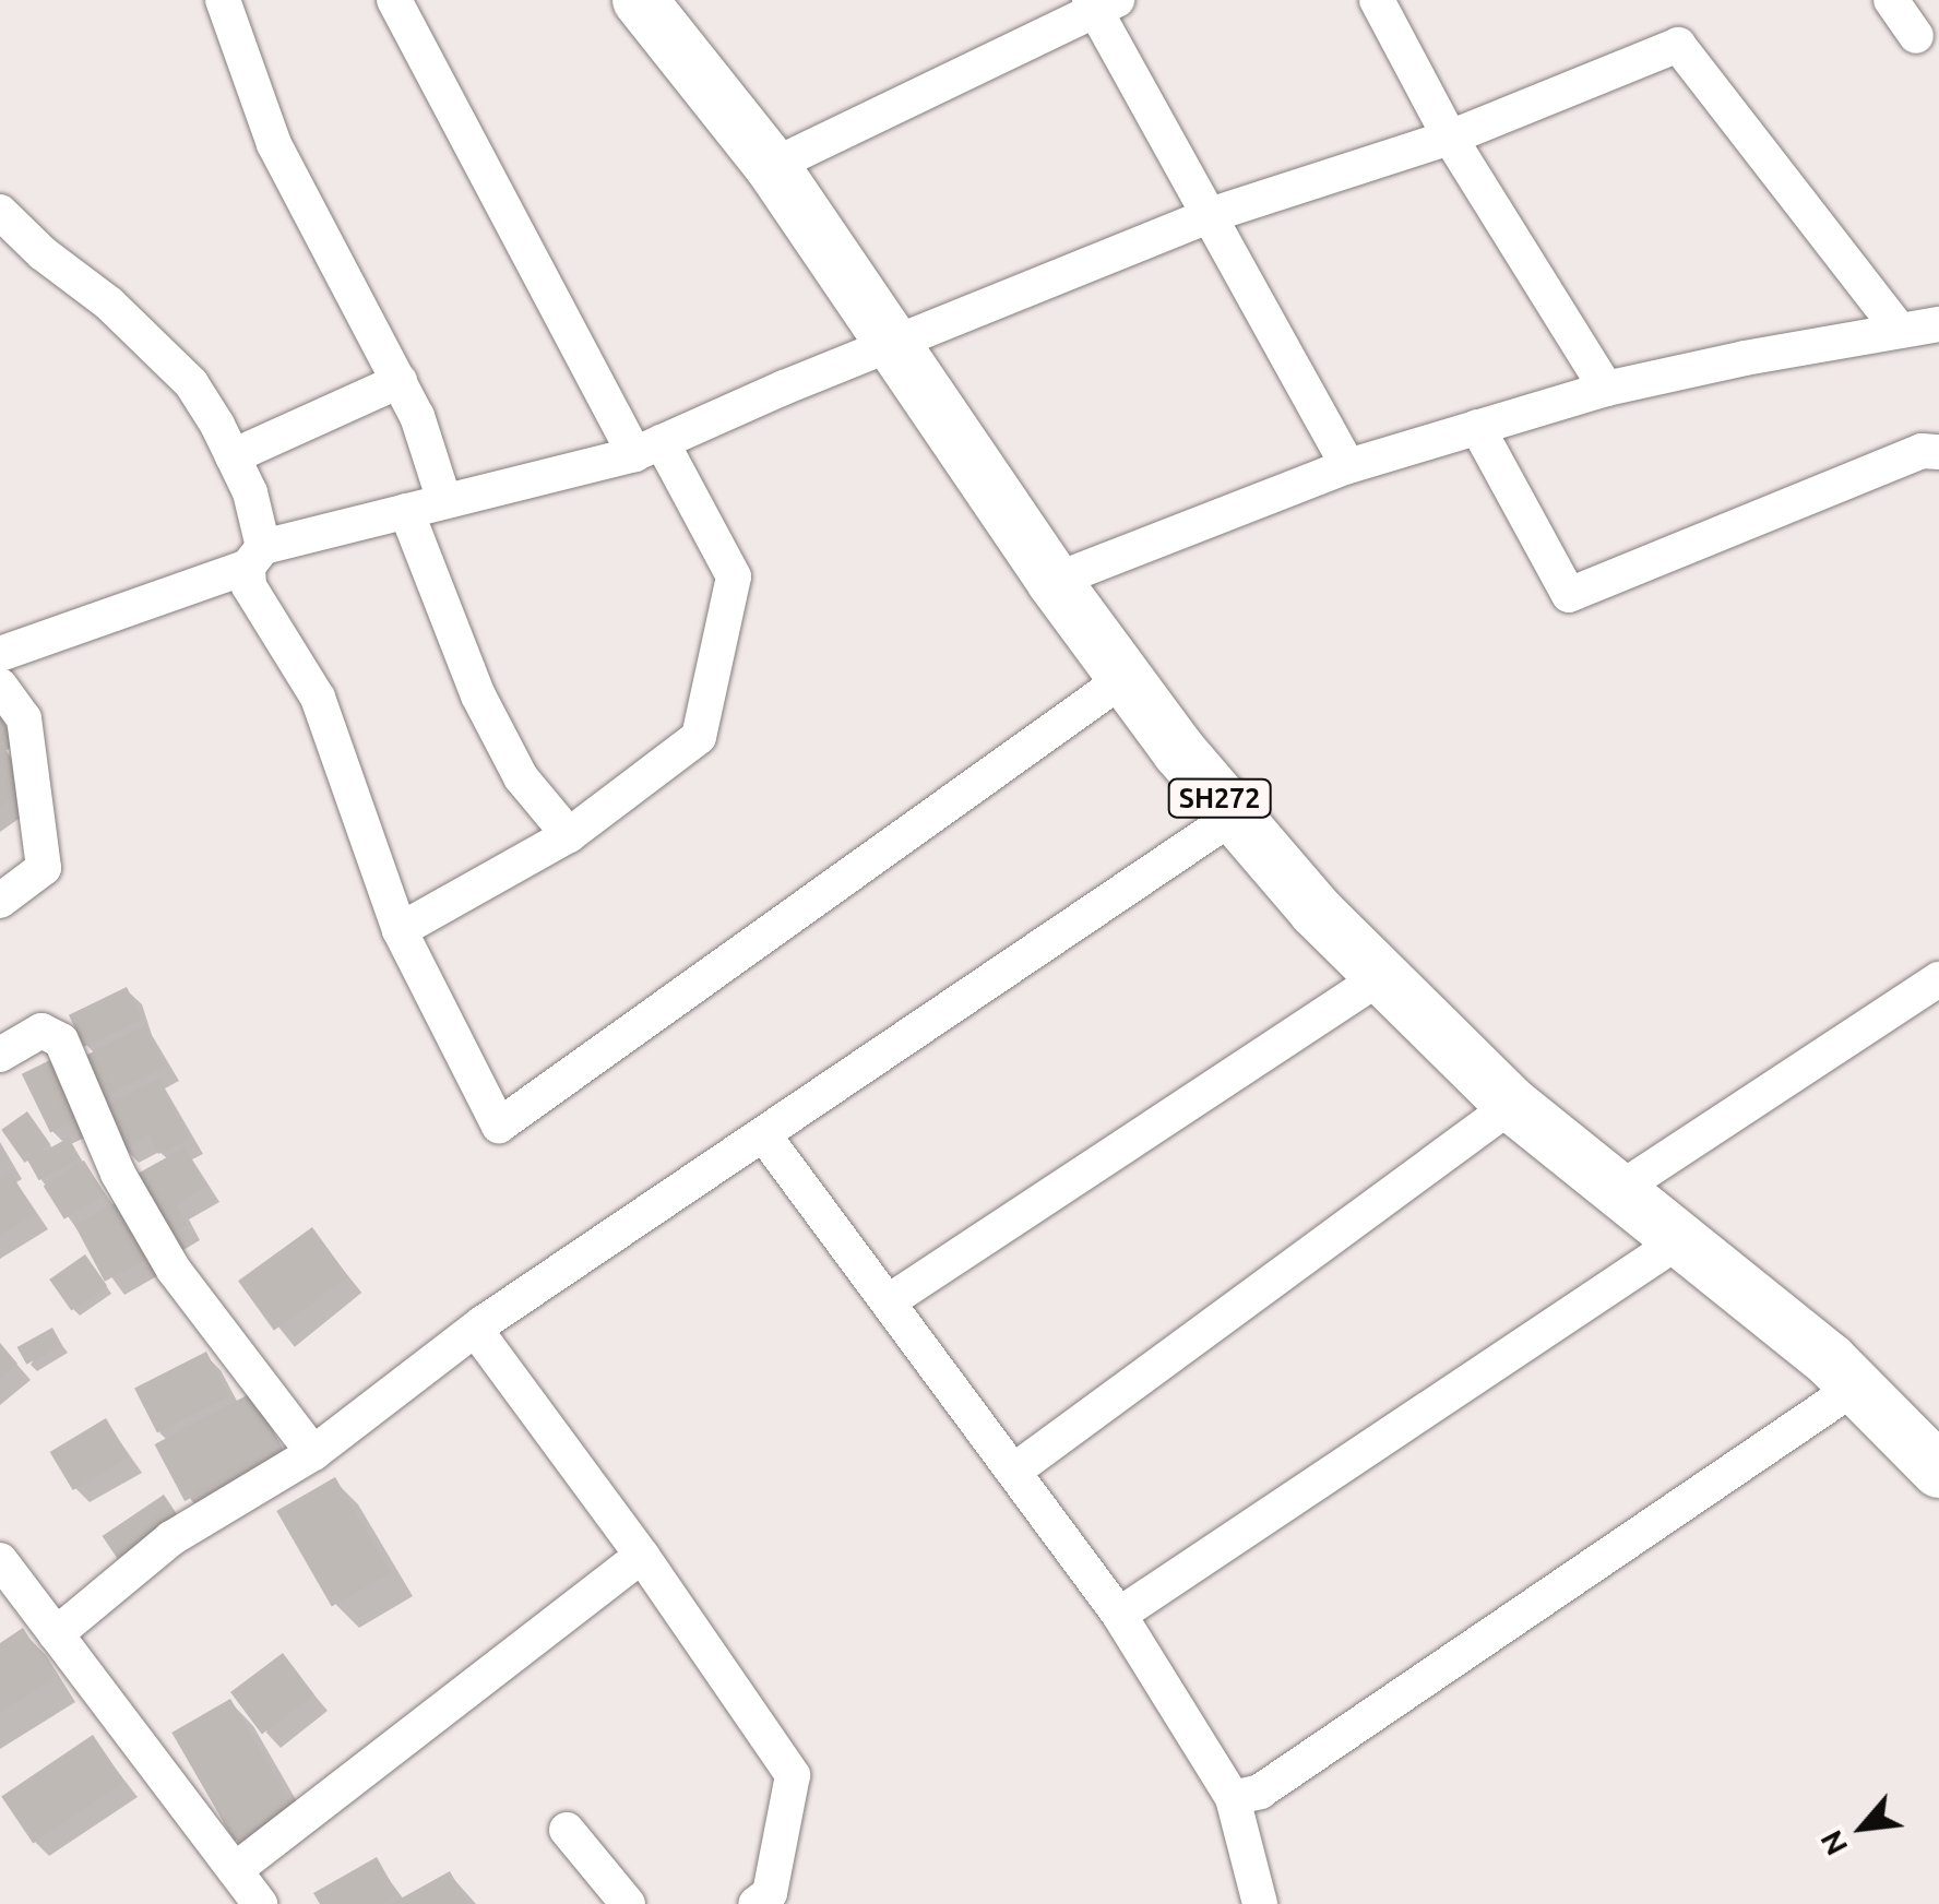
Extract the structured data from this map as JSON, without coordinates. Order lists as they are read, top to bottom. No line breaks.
{"streets":{"main road":["SH272"]},"north":"bottom left"}
